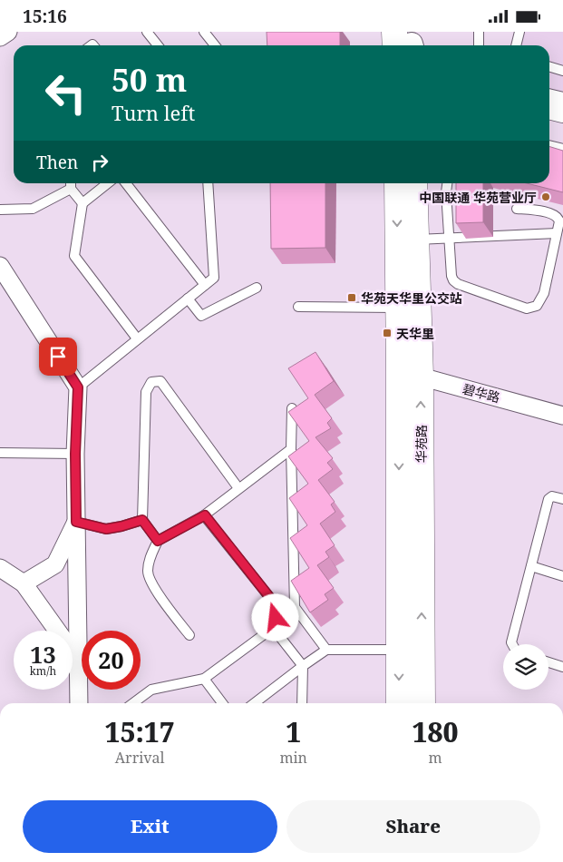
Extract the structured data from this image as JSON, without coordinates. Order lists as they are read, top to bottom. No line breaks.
{"streets":{"main road":["华苑路"],"street":["碧华路"]},"crossings":[["碧华路","华苑路"]],"places":{"other":["中国联通 华苑营业厅"],"transit":["华苑天华里公交站","天华里"]},"page":{"status":"15:16","turn":["50 m","Turn left"],"then":"Then","speed":"13 km/h","limit":"20","eta":["15:17","Arrival","1","min","180","m"],"buttons":["Exit","Share"]}}
